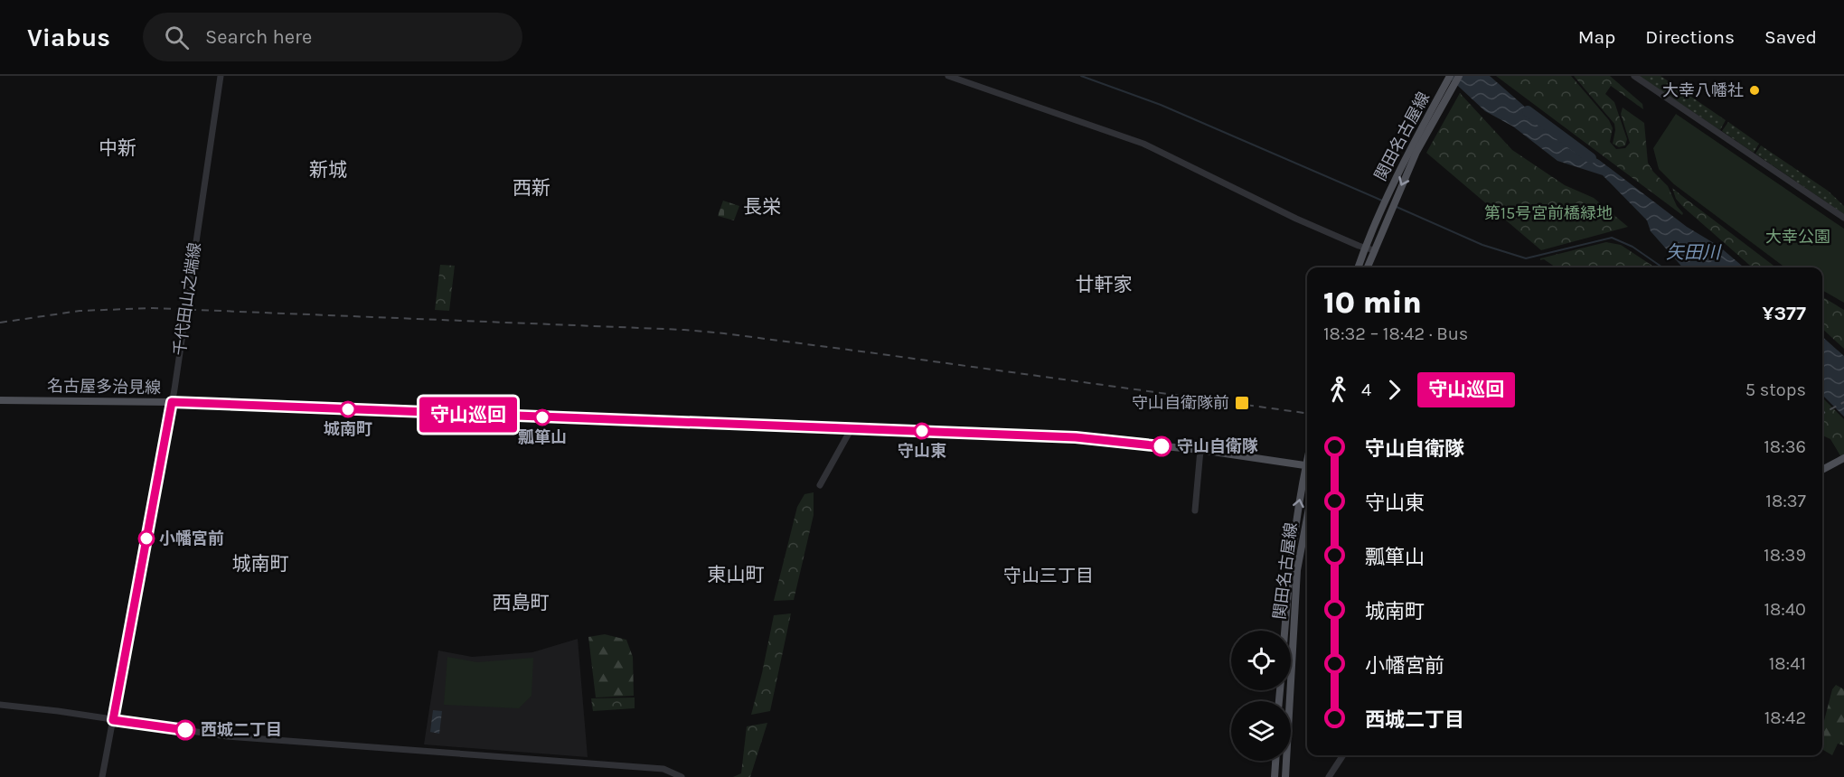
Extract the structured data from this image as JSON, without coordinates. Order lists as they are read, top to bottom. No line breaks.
{"streets":{"main road":["関田名古屋線","名古屋多治見線"],"street":["千代田山之端線"]},"crossings":[["千代田山之端線","名古屋多治見線"]],"districts":["中新","新城","西新","長栄","廿軒家","城南町","東山町","守山三丁目","西島町"],"water":["矢田川"],"parks":["第15号宮前橋緑地","大幸公園"],"places":{"other":["大幸八幡社","城南町","瓢箪山","守山東","守山自衛隊","小幡宮前","西城二丁目"],"transit":["守山自衛隊前"]},"lines":["bus line 守山巡回"],"page":{"header":"Viabus","search":"Search here","nav":["Map","Directions","Saved"],"on_map":"守山巡回","heading":["10 min","18:32 – 18:42 · Bus","¥377"],"legs":["4","守山巡回","5 stops"],"list":[{"name":"守山自衛隊","value":"18:36"},{"name":"守山東","value":"18:37"},{"name":"瓢箪山","value":"18:39"},{"name":"城南町","value":"18:40"},{"name":"小幡宮前","value":"18:41"},{"name":"西城二丁目","value":"18:42"}]}}
